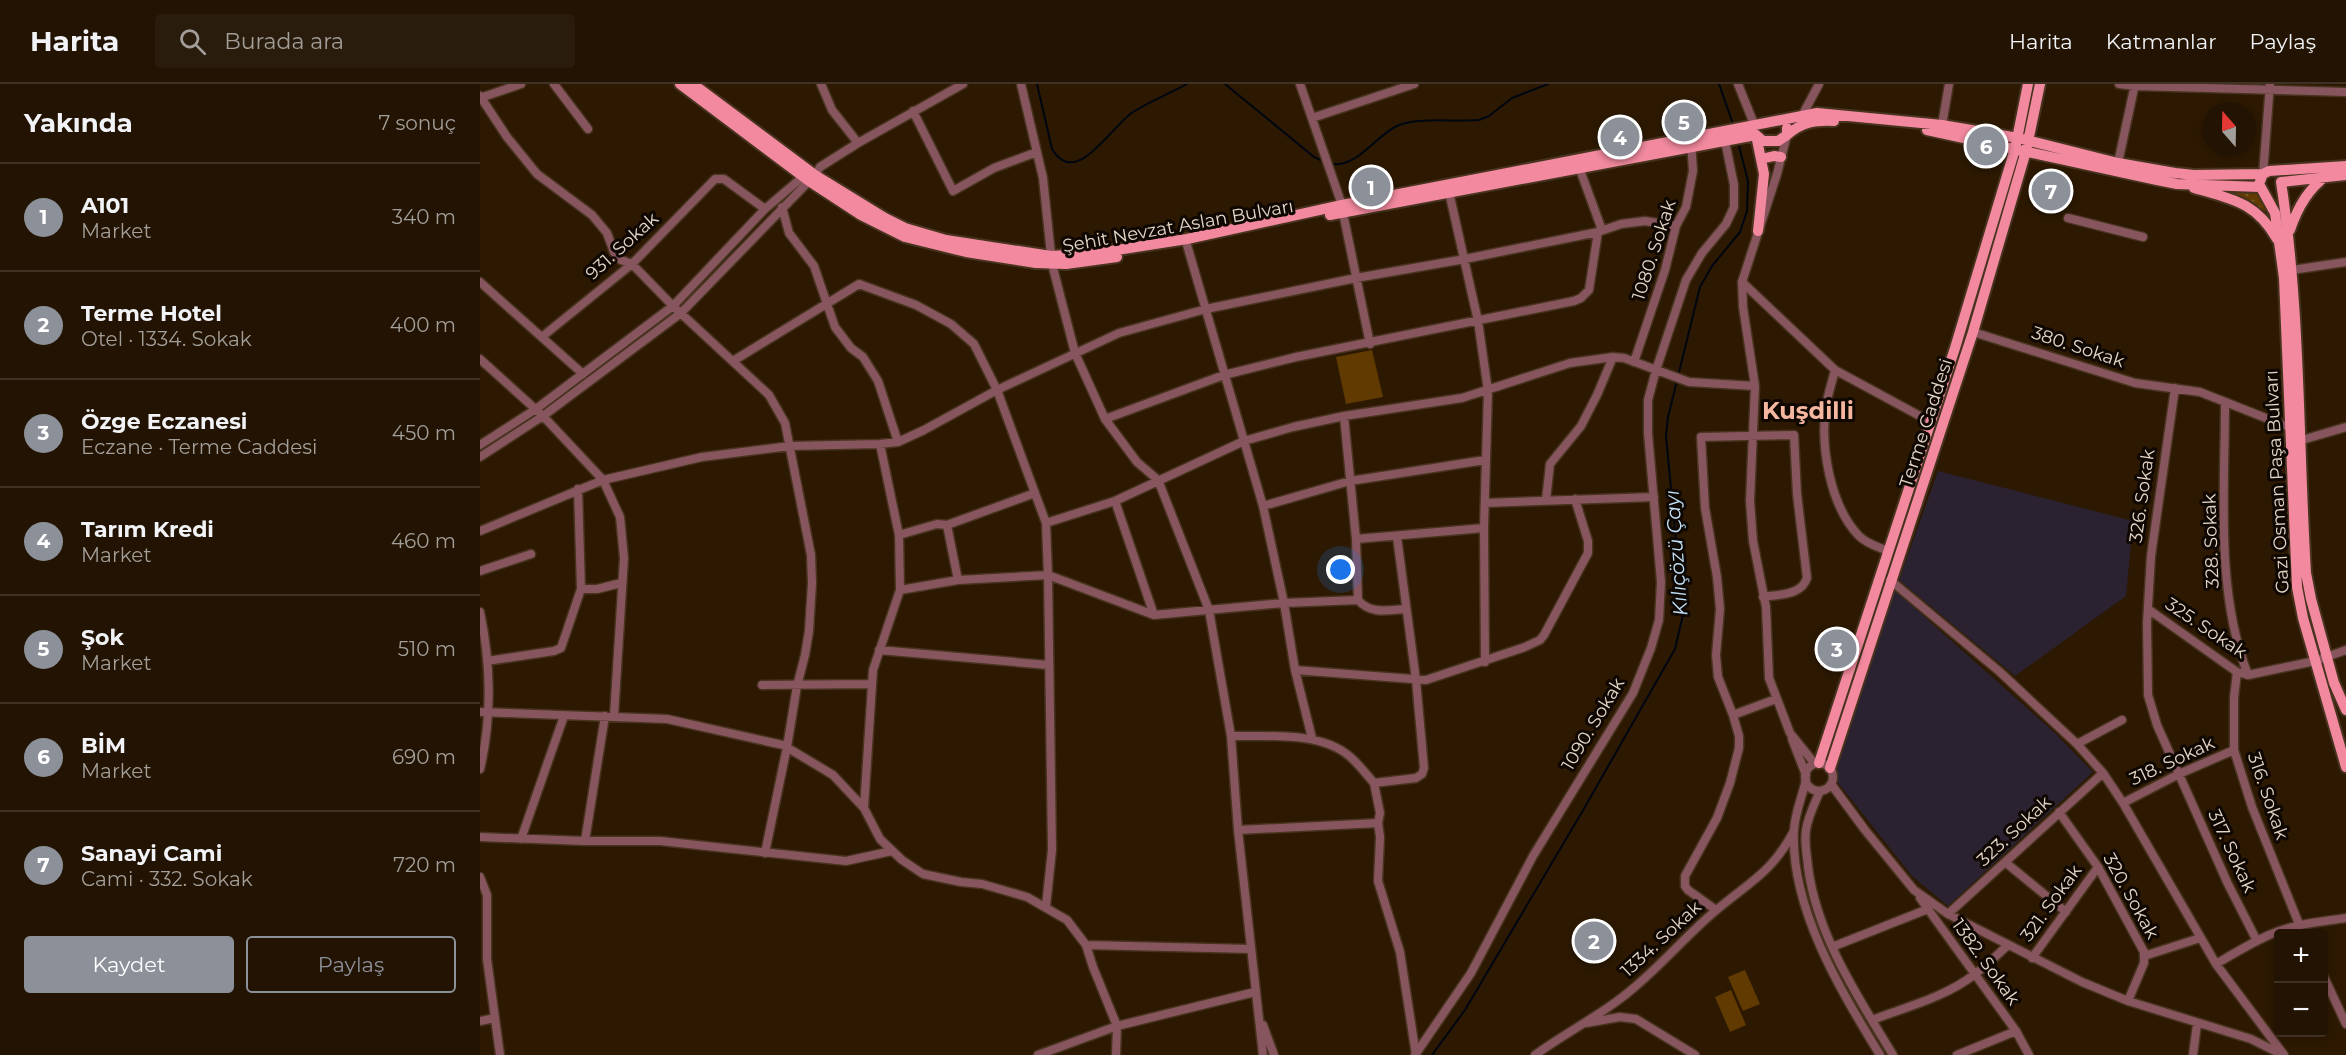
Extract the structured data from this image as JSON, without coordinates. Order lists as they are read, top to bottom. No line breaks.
{"streets":{"main road":["Şehit Nevzat Aslan Bulvarı","Terme Caddesi","Gazi Osman Paşa Bulvarı"],"street":["931. Sokak","1080. Sokak","380. Sokak","326. Sokak","328. Sokak","325. Sokak","1090. Sokak","318. Sokak","316. Sokak","323. Sokak","317. Sokak","320. Sokak","321. Sokak","1334. Sokak","1382. Sokak"]},"crossings":[["Şehit Nevzat Aslan Bulvarı","1080. Sokak"],["Şehit Nevzat Aslan Bulvarı","1090. Sokak"],["380. Sokak","Terme Caddesi"],["380. Sokak","Gazi Osman Paşa Bulvarı"],["380. Sokak","326. Sokak"],["380. Sokak","328. Sokak"],["Gazi Osman Paşa Bulvarı","325. Sokak"],["326. Sokak","325. Sokak"],["326. Sokak","318. Sokak"],["326. Sokak","317. Sokak"],["328. Sokak","325. Sokak"],["325. Sokak","316. Sokak"],["318. Sokak","316. Sokak"],["318. Sokak","317. Sokak"],["323. Sokak","320. Sokak"],["320. Sokak","321. Sokak"]],"districts":["Kuşdilli"],"water":["Kılıçözü Çayı"],"north":"top","page":{"header":"Harita","search":"Burada ara","nav":["Harita","Katmanlar","Paylaş"],"heading":["Yakında","7 sonuç"],"pins":["5","4","6","1","7","3","2"],"list":[{"mark":"1","name":"A101","note":"Market","value":"340 m"},{"mark":"2","name":"Terme Hotel","note":"Otel · 1334. Sokak","value":"400 m"},{"mark":"3","name":"Özge Eczanesi","note":"Eczane · Terme Caddesi","value":"450 m"},{"mark":"4","name":"Tarım Kredi","note":"Market","value":"460 m"},{"mark":"5","name":"Şok","note":"Market","value":"510 m"},{"mark":"6","name":"BİM","note":"Market","value":"690 m"},{"mark":"7","name":"Sanayi Cami","note":"Cami · 332. Sokak","value":"720 m"}],"buttons":["Kaydet","Paylaş"],"map_buttons":["+","−"]}}
